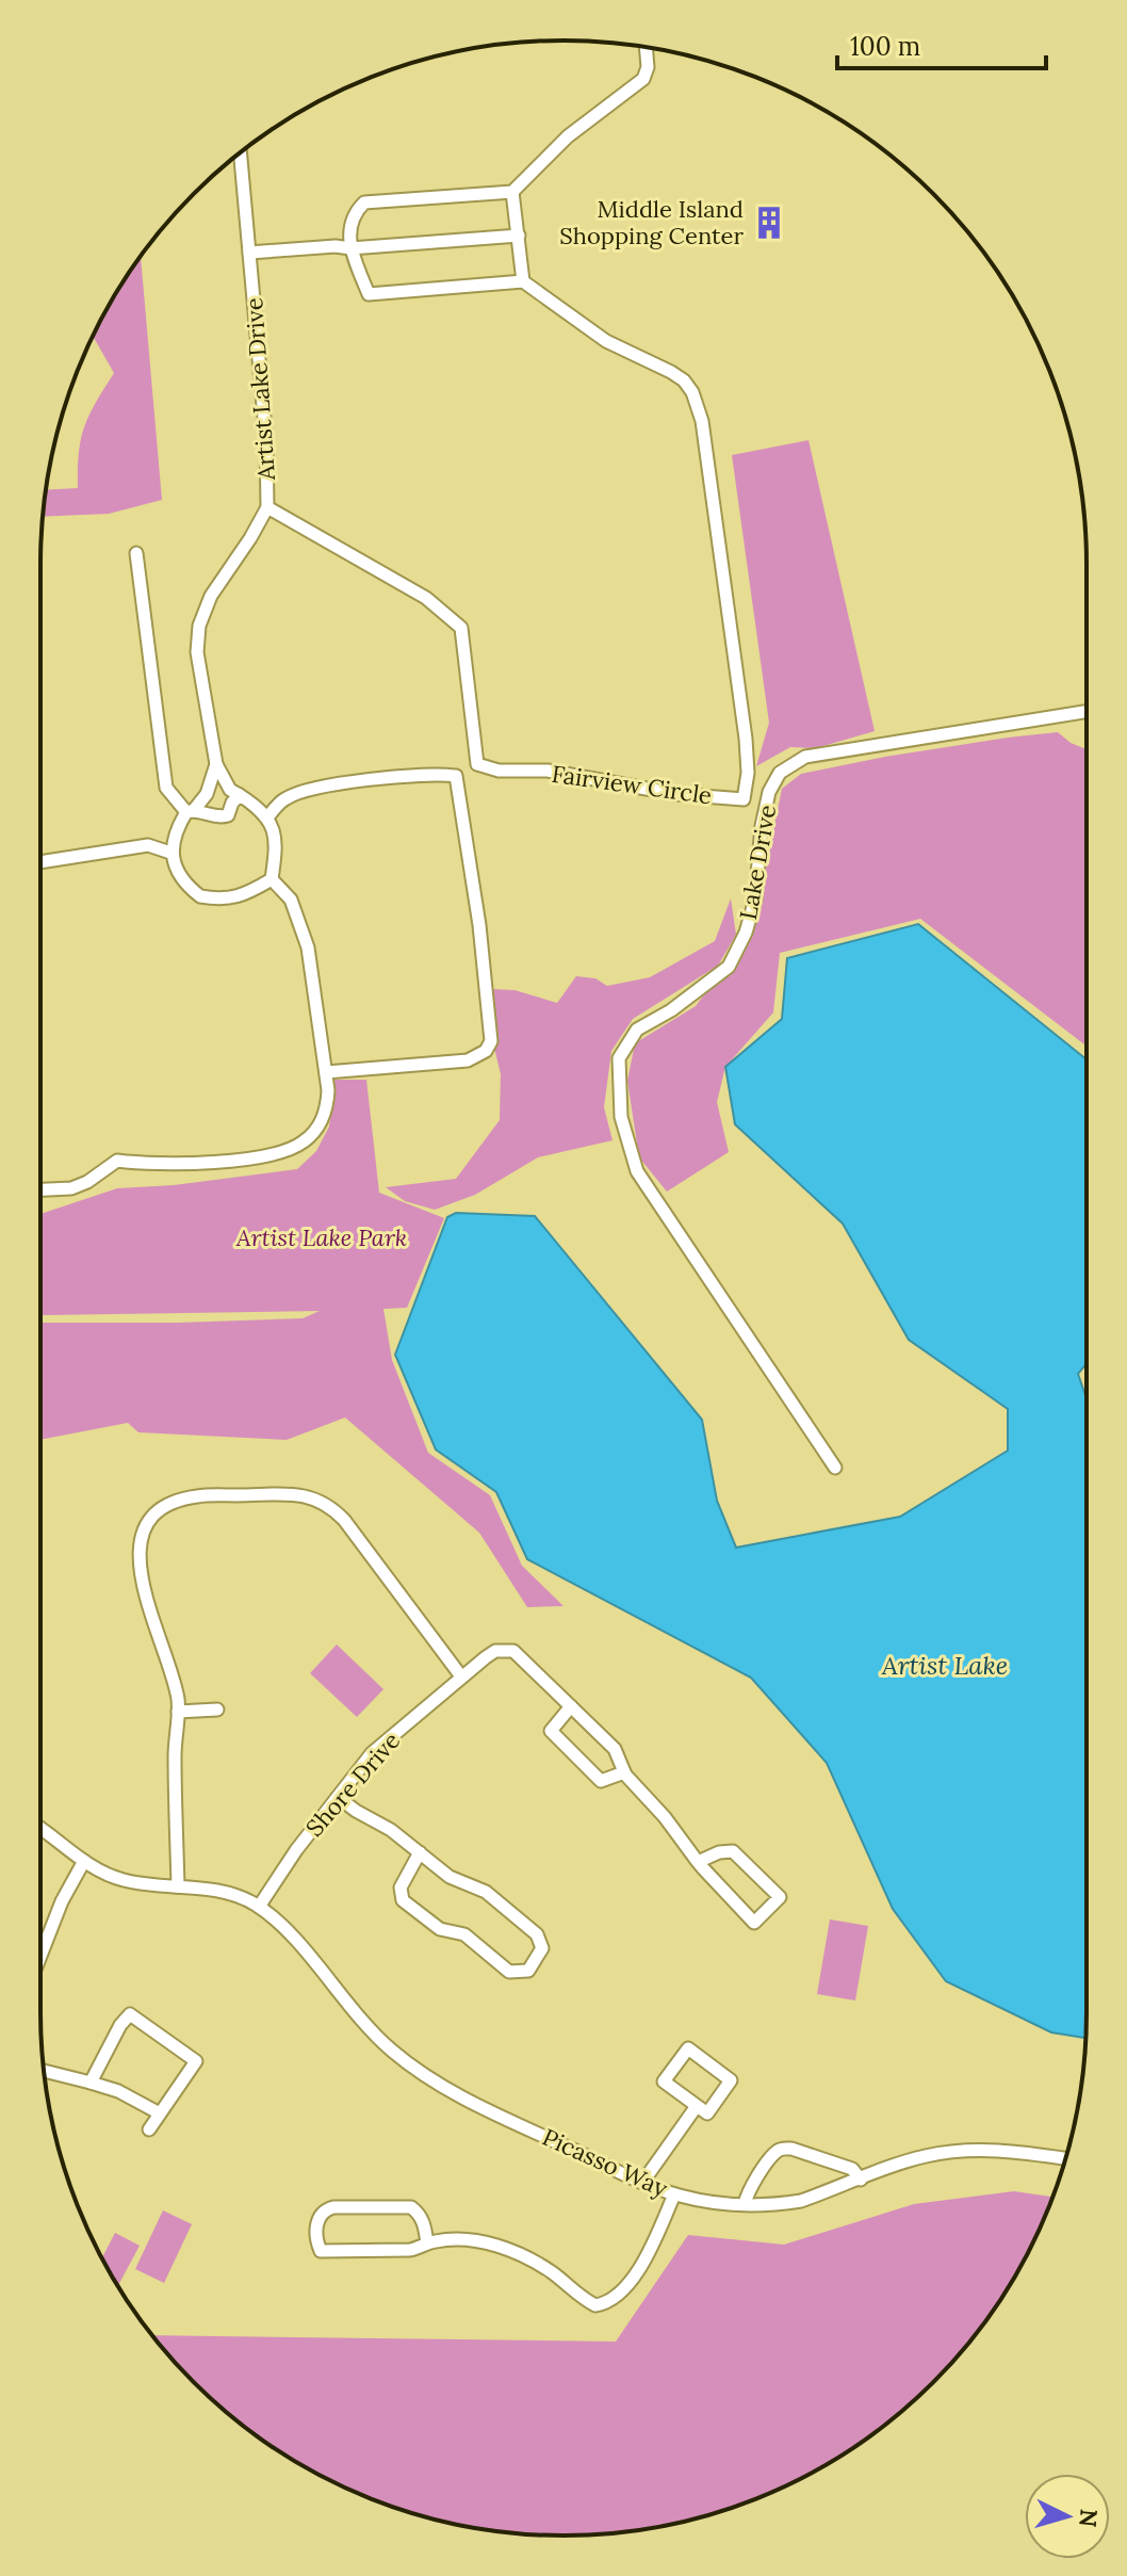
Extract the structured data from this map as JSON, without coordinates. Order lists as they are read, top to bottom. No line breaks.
{"streets":{"street":["Artist Lake Drive","Fairview Circle","Lake Drive","Shore Drive","Picasso Way"]},"crossings":[["Artist Lake Drive","Fairview Circle"],["Shore Drive","Picasso Way"]],"water":["Artist Lake"],"parks":["Artist Lake Park"],"places":{"building":["Middle Island Shopping Center"]},"scale_bar":"100 m","north":"right"}
